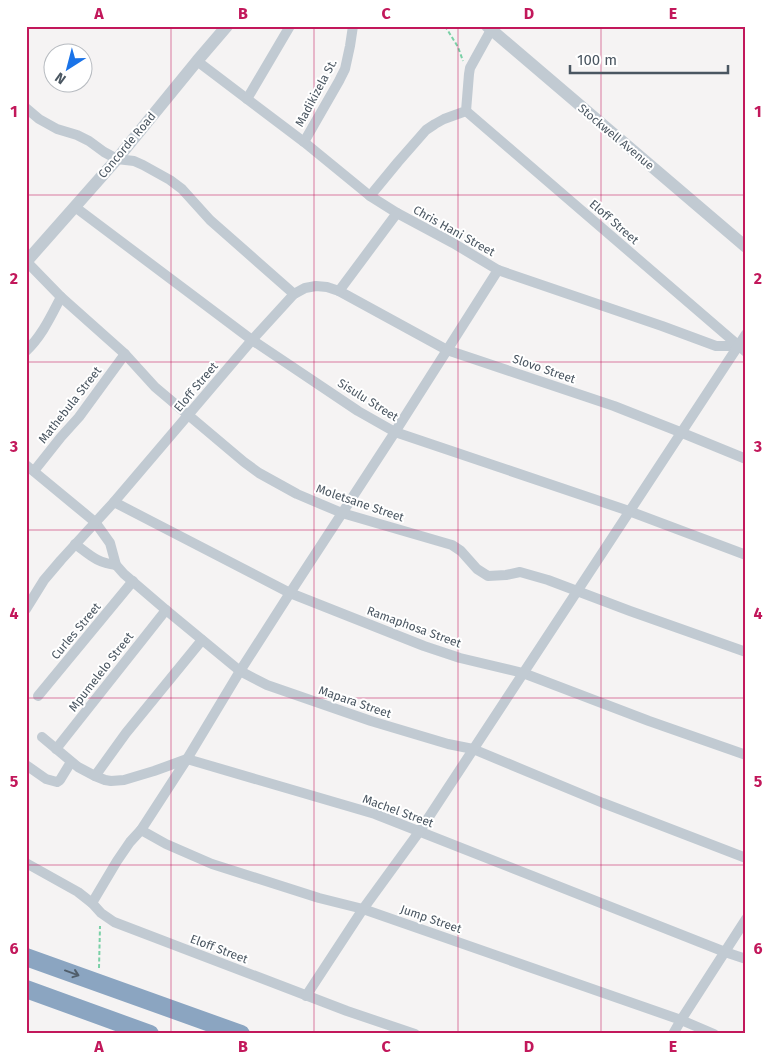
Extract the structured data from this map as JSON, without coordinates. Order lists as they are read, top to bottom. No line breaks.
{"streets":{"street":["Madikizela St.","Stockwell Avenue","Concorde Road","Eloff Street","Chris Hani Street","Slovo Street","Sisulu Street","Mathebula Street","Moletsane Street","Ramaphosa Street","Curles Street","Mpumelelo Street","Mapara Street","Machel Street","Jump Street"]},"crossings":[["Madikizela St.","Chris Hani Street"],["Concorde Road","Chris Hani Street"],["Concorde Road","Sisulu Street"],["Concorde Road","Moletsane Street"],["Eloff Street","Chris Hani Street"],["Eloff Street","Slovo Street"],["Eloff Street","Sisulu Street"],["Eloff Street","Moletsane Street"],["Eloff Street","Ramaphosa Street"],["Eloff Street","Mapara Street"],["Mathebula Street","Moletsane Street"],["Mathebula Street","Mapara Street"],["Curles Street","Mapara Street"],["Mpumelelo Street","Mapara Street"]],"scale_bar":"100 m","north":"bottom left","grid":{"columns":["A","B","C","D","E"],"rows":["1","2","3","4","5","6"]}}
